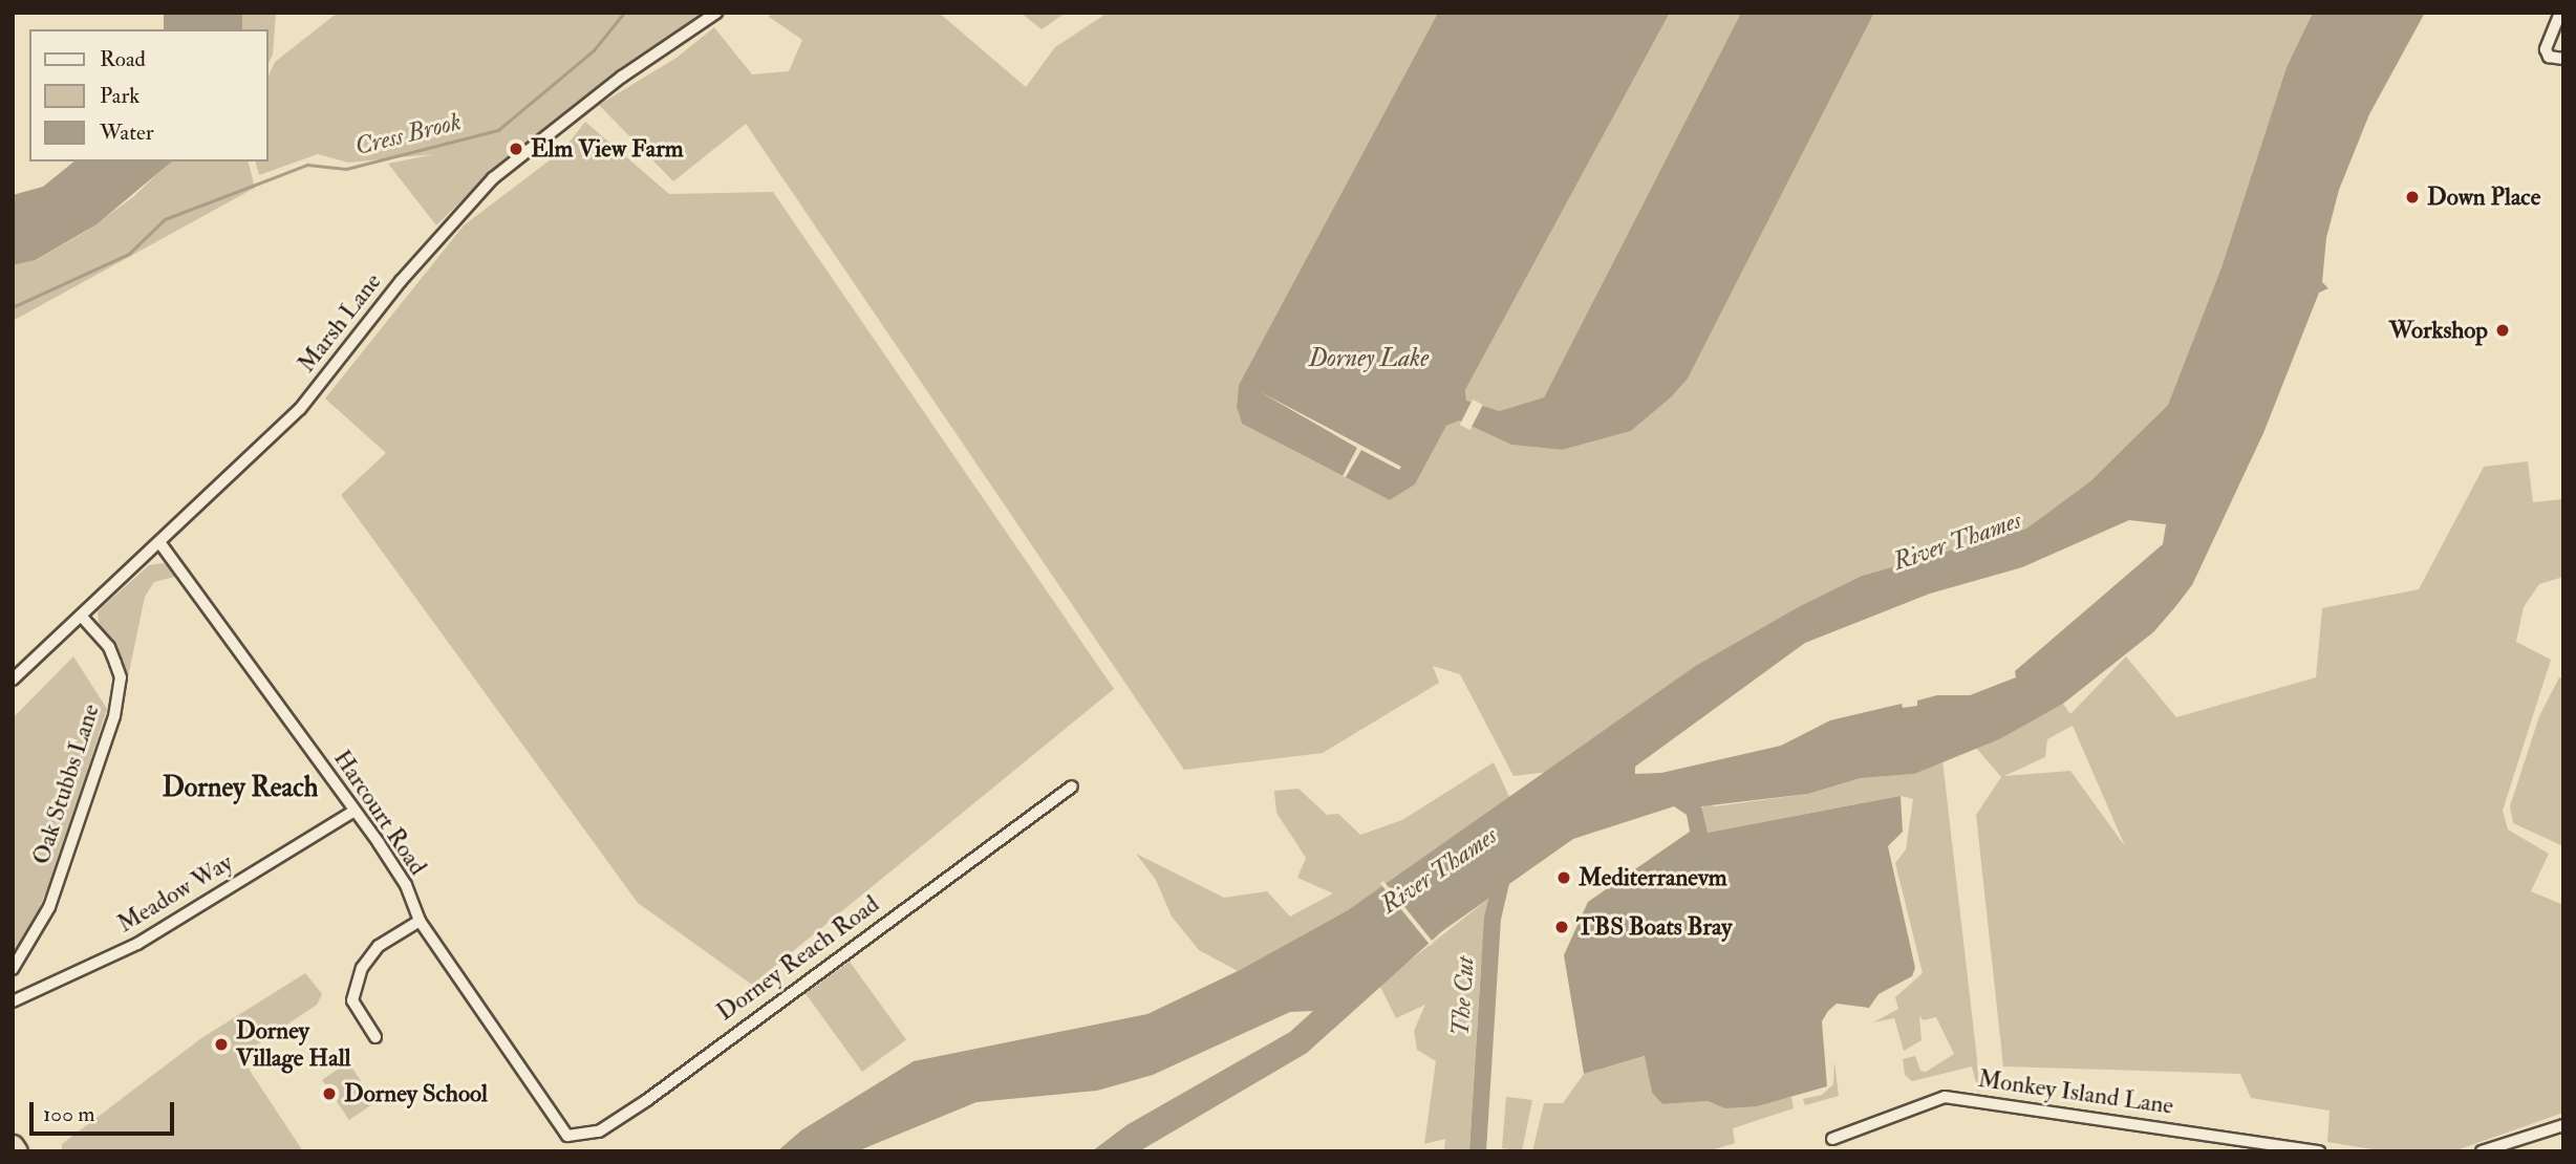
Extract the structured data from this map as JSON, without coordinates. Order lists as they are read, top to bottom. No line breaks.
{"streets":{"street":["Marsh Lane","Oak Stubbs Lane","Harcourt Road","Meadow Way","Dorney Reach Road","Monkey Island Lane"]},"crossings":[["Marsh Lane","Oak Stubbs Lane"],["Marsh Lane","Harcourt Road"],["Harcourt Road","Meadow Way"],["Harcourt Road","Dorney Reach Road"]],"districts":["Dorney Reach"],"water":["Cress Brook","Dorney Lake","River Thames","The Cut"],"places":["Elm View Farm","Down Place","Workshop","Mediterranevm","TBS Boats Bray","Dorney Village Hall","Dorney School"],"legend":["Road","Park","Water"],"scale_bar":"100 m"}
